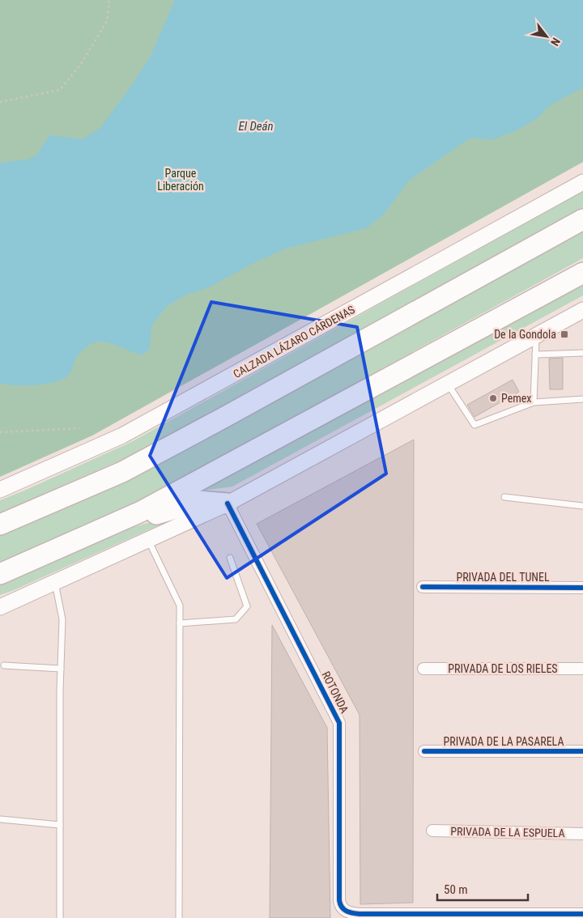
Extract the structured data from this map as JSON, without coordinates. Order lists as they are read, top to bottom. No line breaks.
{"streets":{"main road":["CALZADA LÁZARO CÁRDENAS"],"street":["PRIVADA DEL TUNEL","PRIVADA DE LOS RIELES","ROTONDA","PRIVADA DE LA PASARELA","PRIVADA DE LA ESPUELA"]},"water":["El Deán"],"parks":["Parque Liberación"],"places":{"transit":["De la Gondola"],"other":["Pemex"]},"scale_bar":"50 m","north":"bottom right"}
